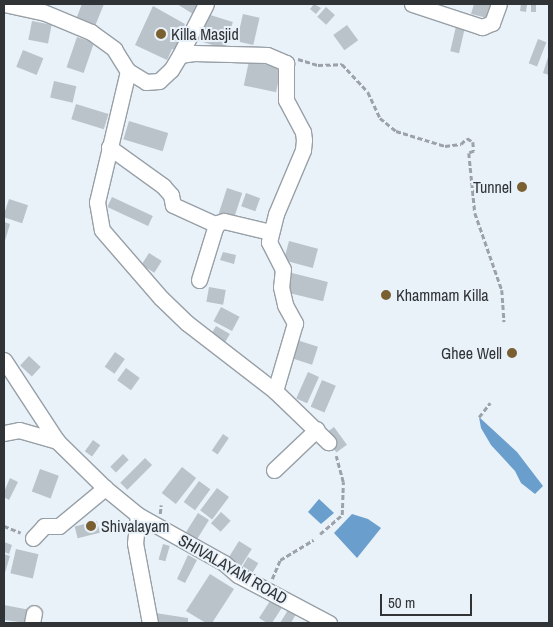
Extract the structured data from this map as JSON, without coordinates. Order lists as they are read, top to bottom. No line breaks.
{"streets":{"street":["SHIVALAYAM ROAD"]},"places":["Killa Masjid","Tunnel","Khammam Killa","Ghee Well","Shivalayam"],"scale_bar":"50 m"}
